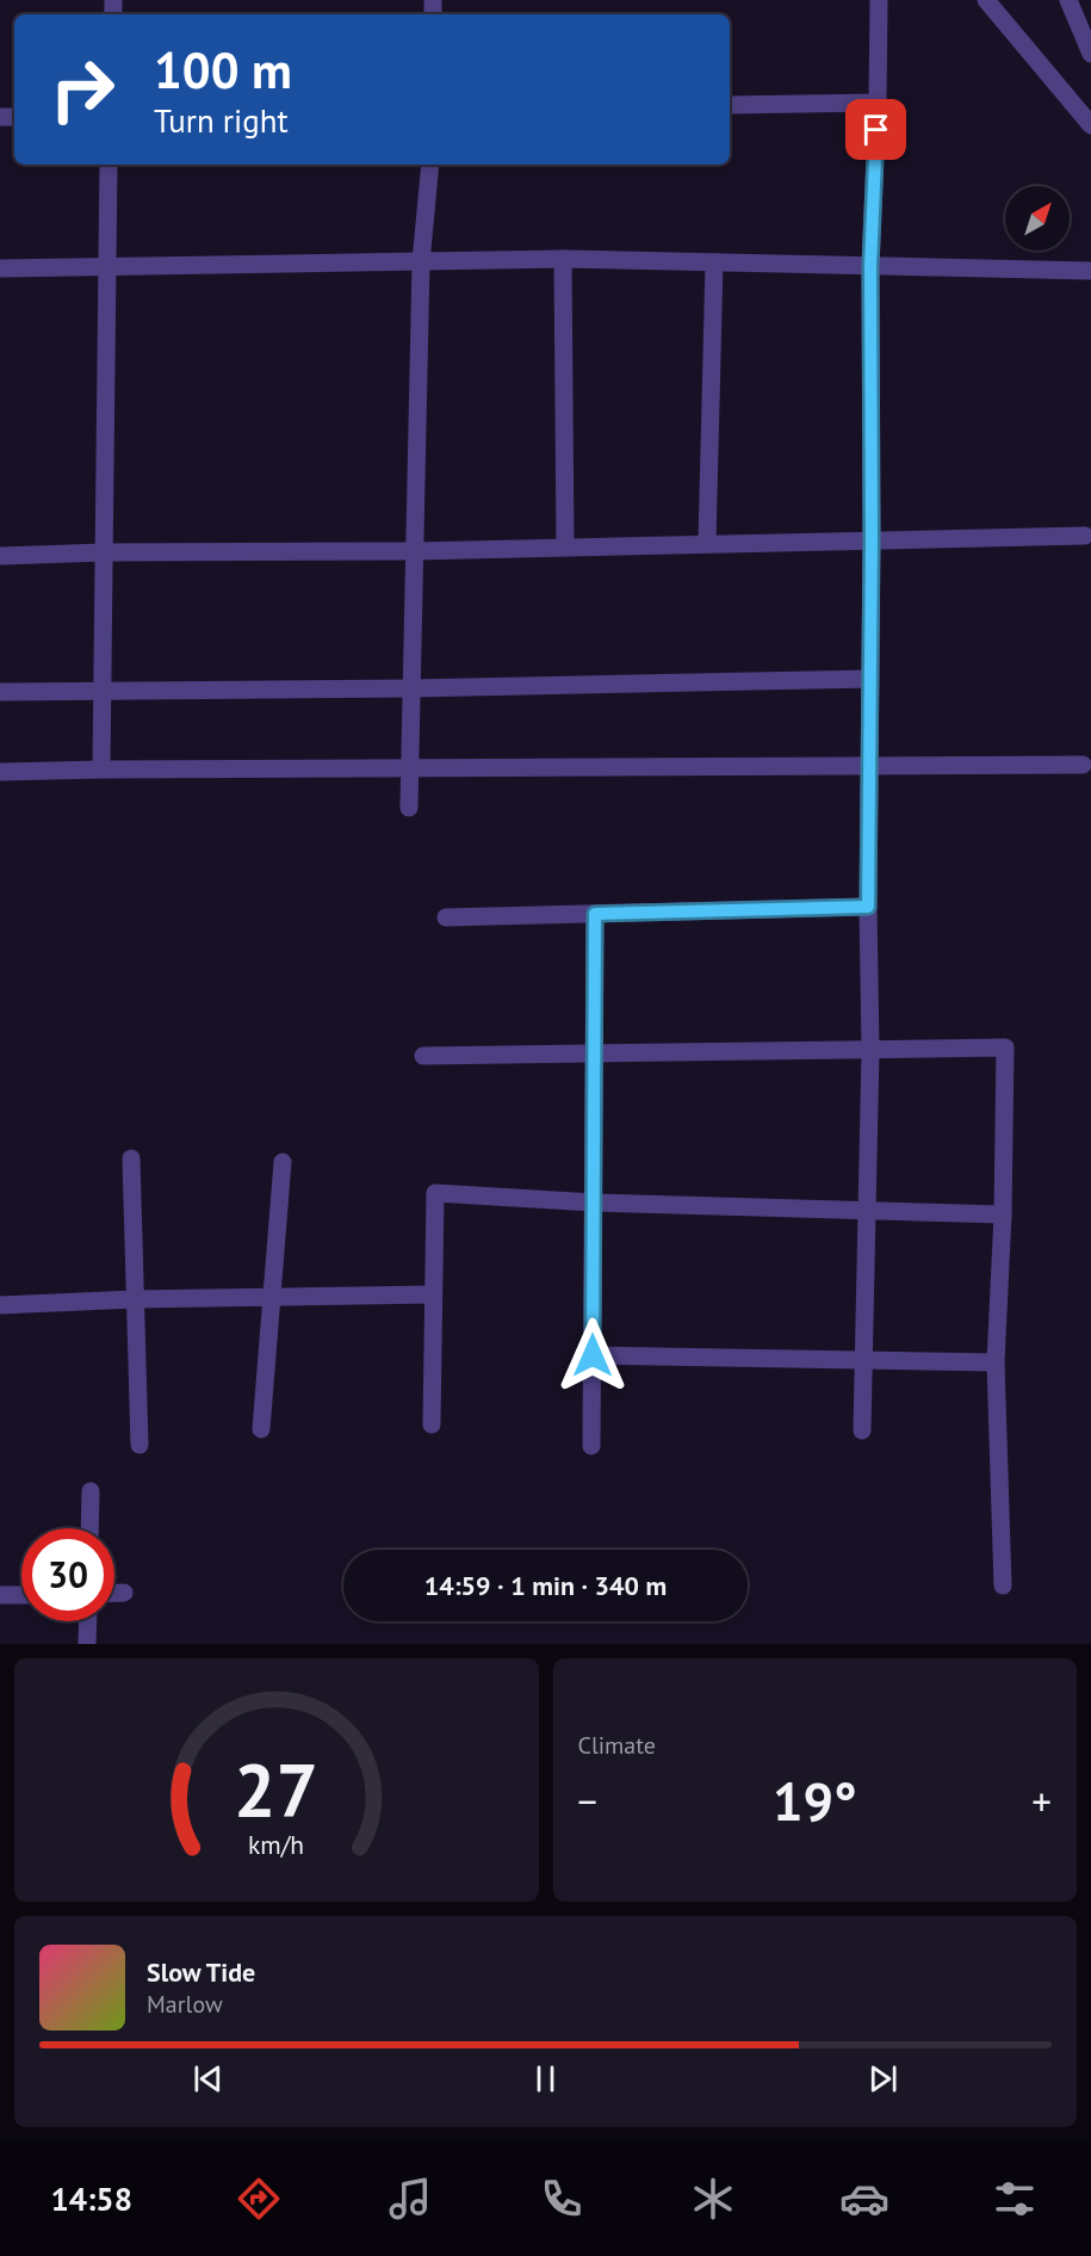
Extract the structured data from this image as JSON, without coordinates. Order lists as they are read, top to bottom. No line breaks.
{"north":"top right","page":{"turn":["100 m","Turn right"],"limit":"30","trip":"14:59 · 1 min · 340 m","tile":"Climate","heat":["−","19°","+"],"song":["Slow Tide","Marlow"],"tabs":"14:58","gauge":["27","km/h"]}}
